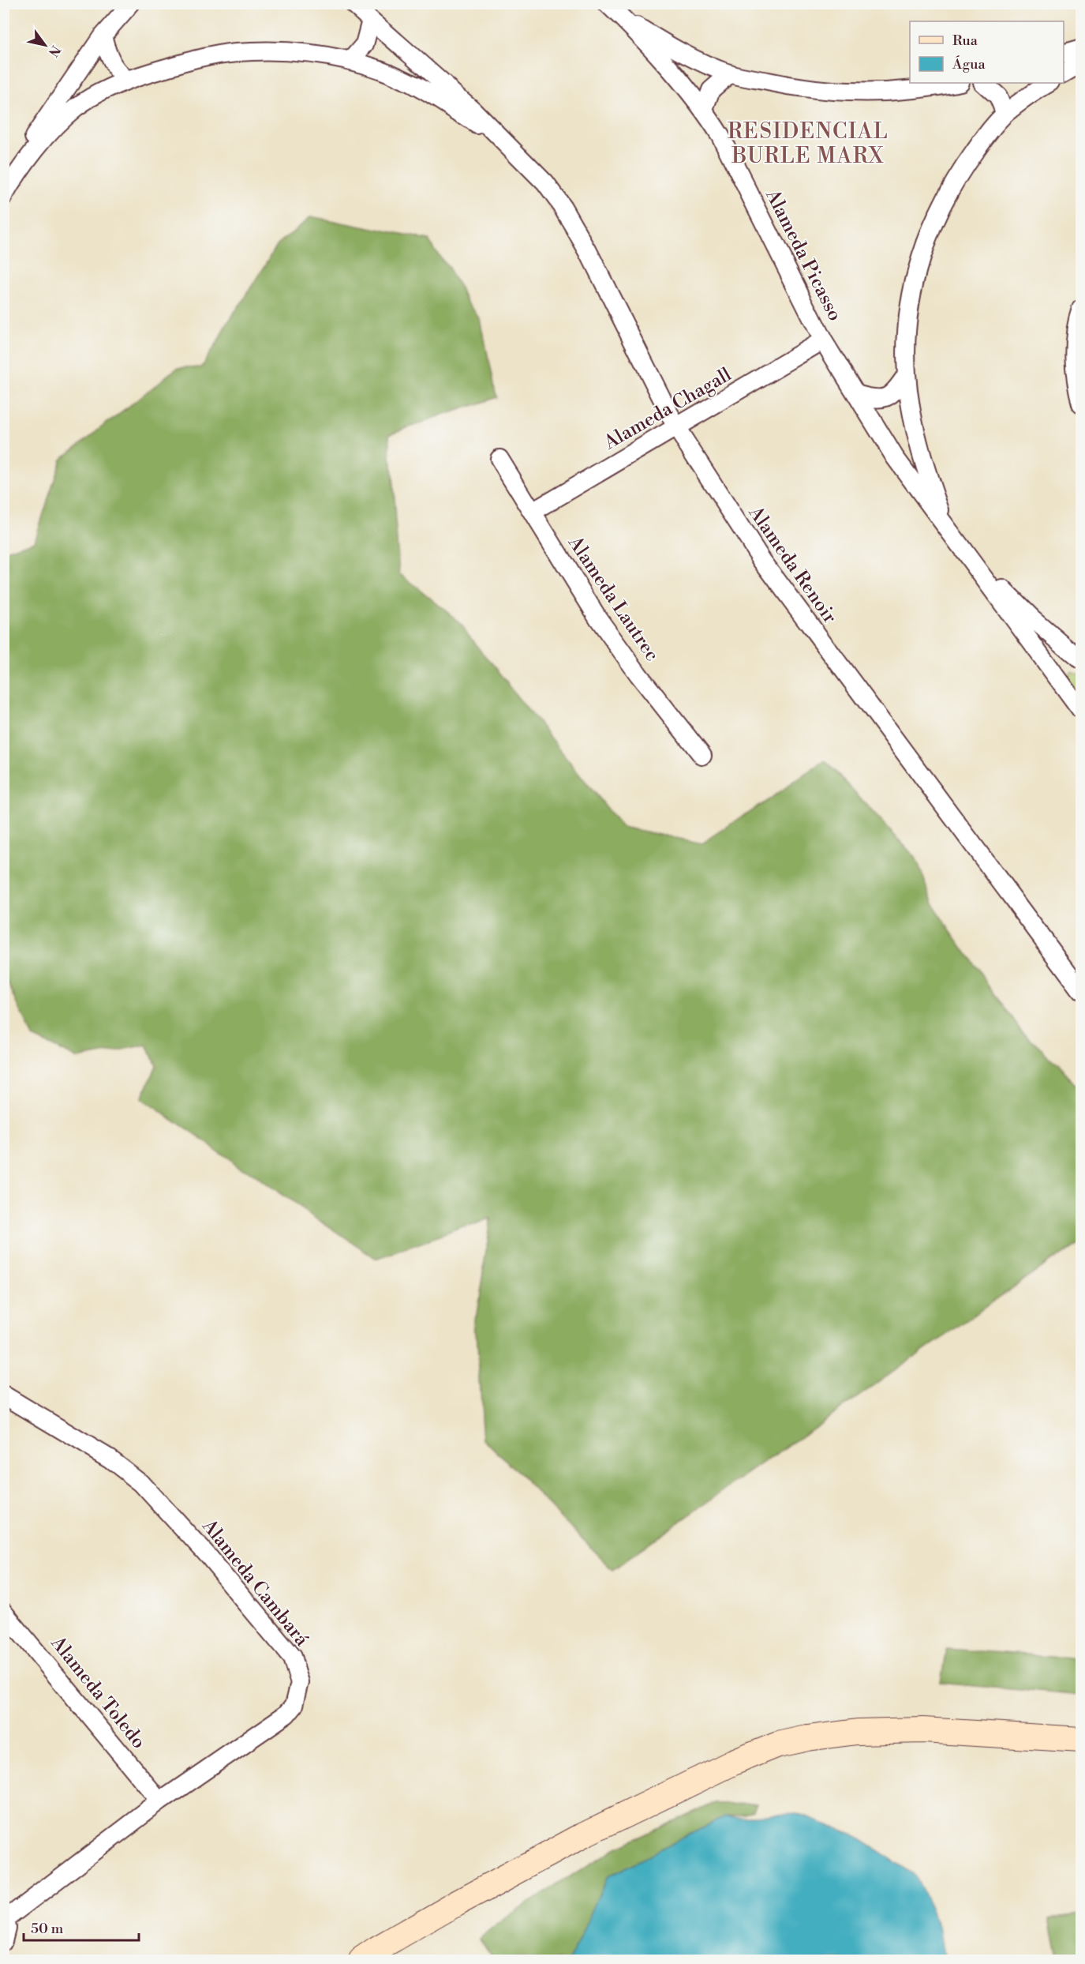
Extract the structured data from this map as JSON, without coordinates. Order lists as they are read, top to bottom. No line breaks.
{"streets":{"street":["Alameda Picasso","Alameda Chagall","Alameda Renoir","Alameda Lautrec","Alameda Cambará","Alameda Toledo"]},"crossings":[["Alameda Picasso","Alameda Chagall"],["Alameda Chagall","Alameda Renoir"],["Alameda Chagall","Alameda Lautrec"],["Alameda Cambará","Alameda Toledo"]],"districts":["RESIDENCIAL BURLE MARX"],"legend":["Rua","Água"],"scale_bar":"50 m","north":"bottom right"}
